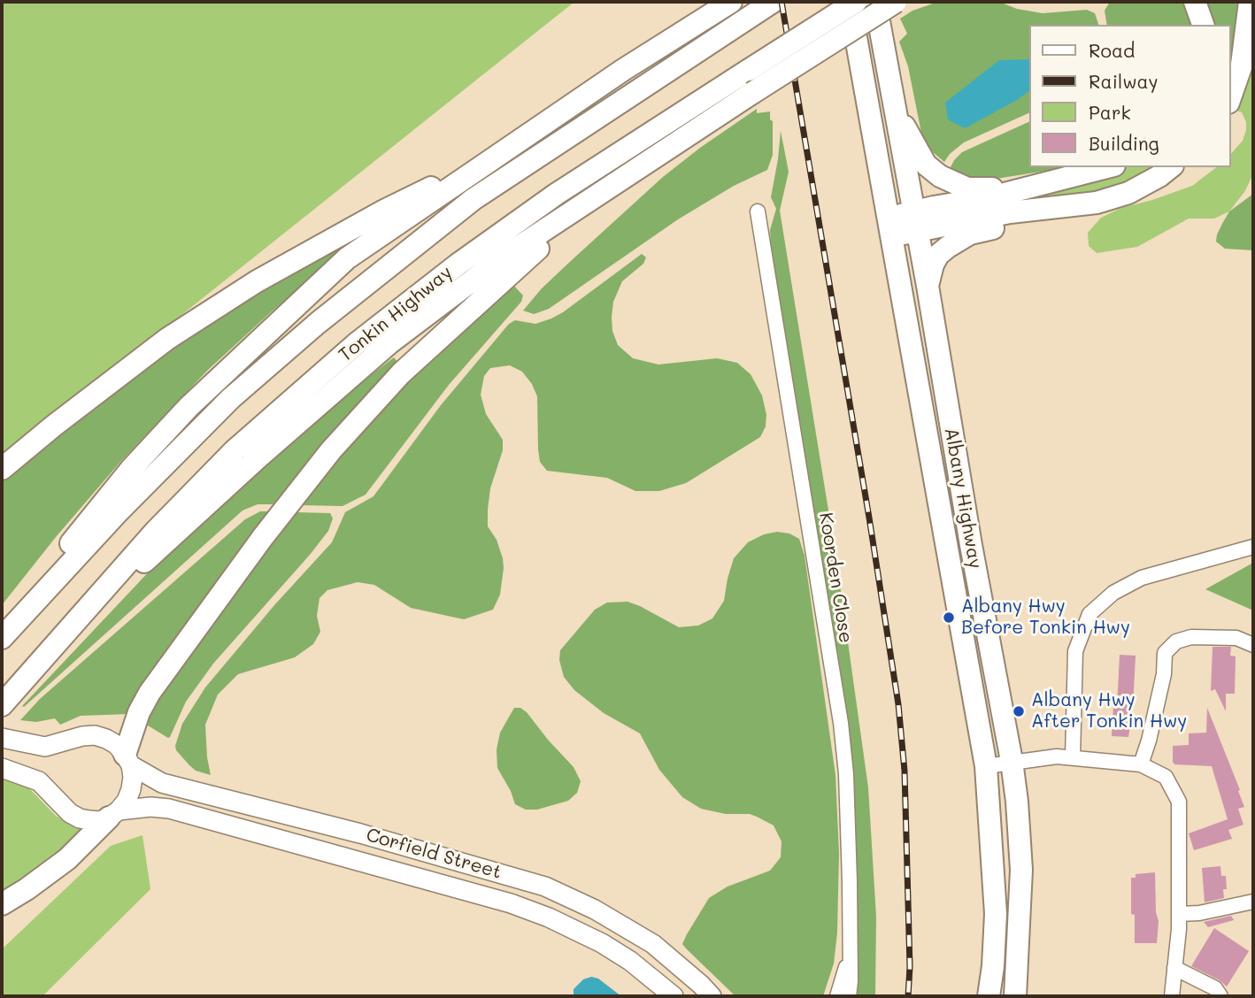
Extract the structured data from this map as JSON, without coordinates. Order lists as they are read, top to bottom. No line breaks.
{"streets":{"highway":["Tonkin Highway","Albany Highway"],"main road":["Corfield Street"],"street":["Koorden Close"]},"places":["Albany Hwy Before Tonkin Hwy","Albany Hwy After Tonkin Hwy"],"legend":["Road","Railway","Park","Building"]}
